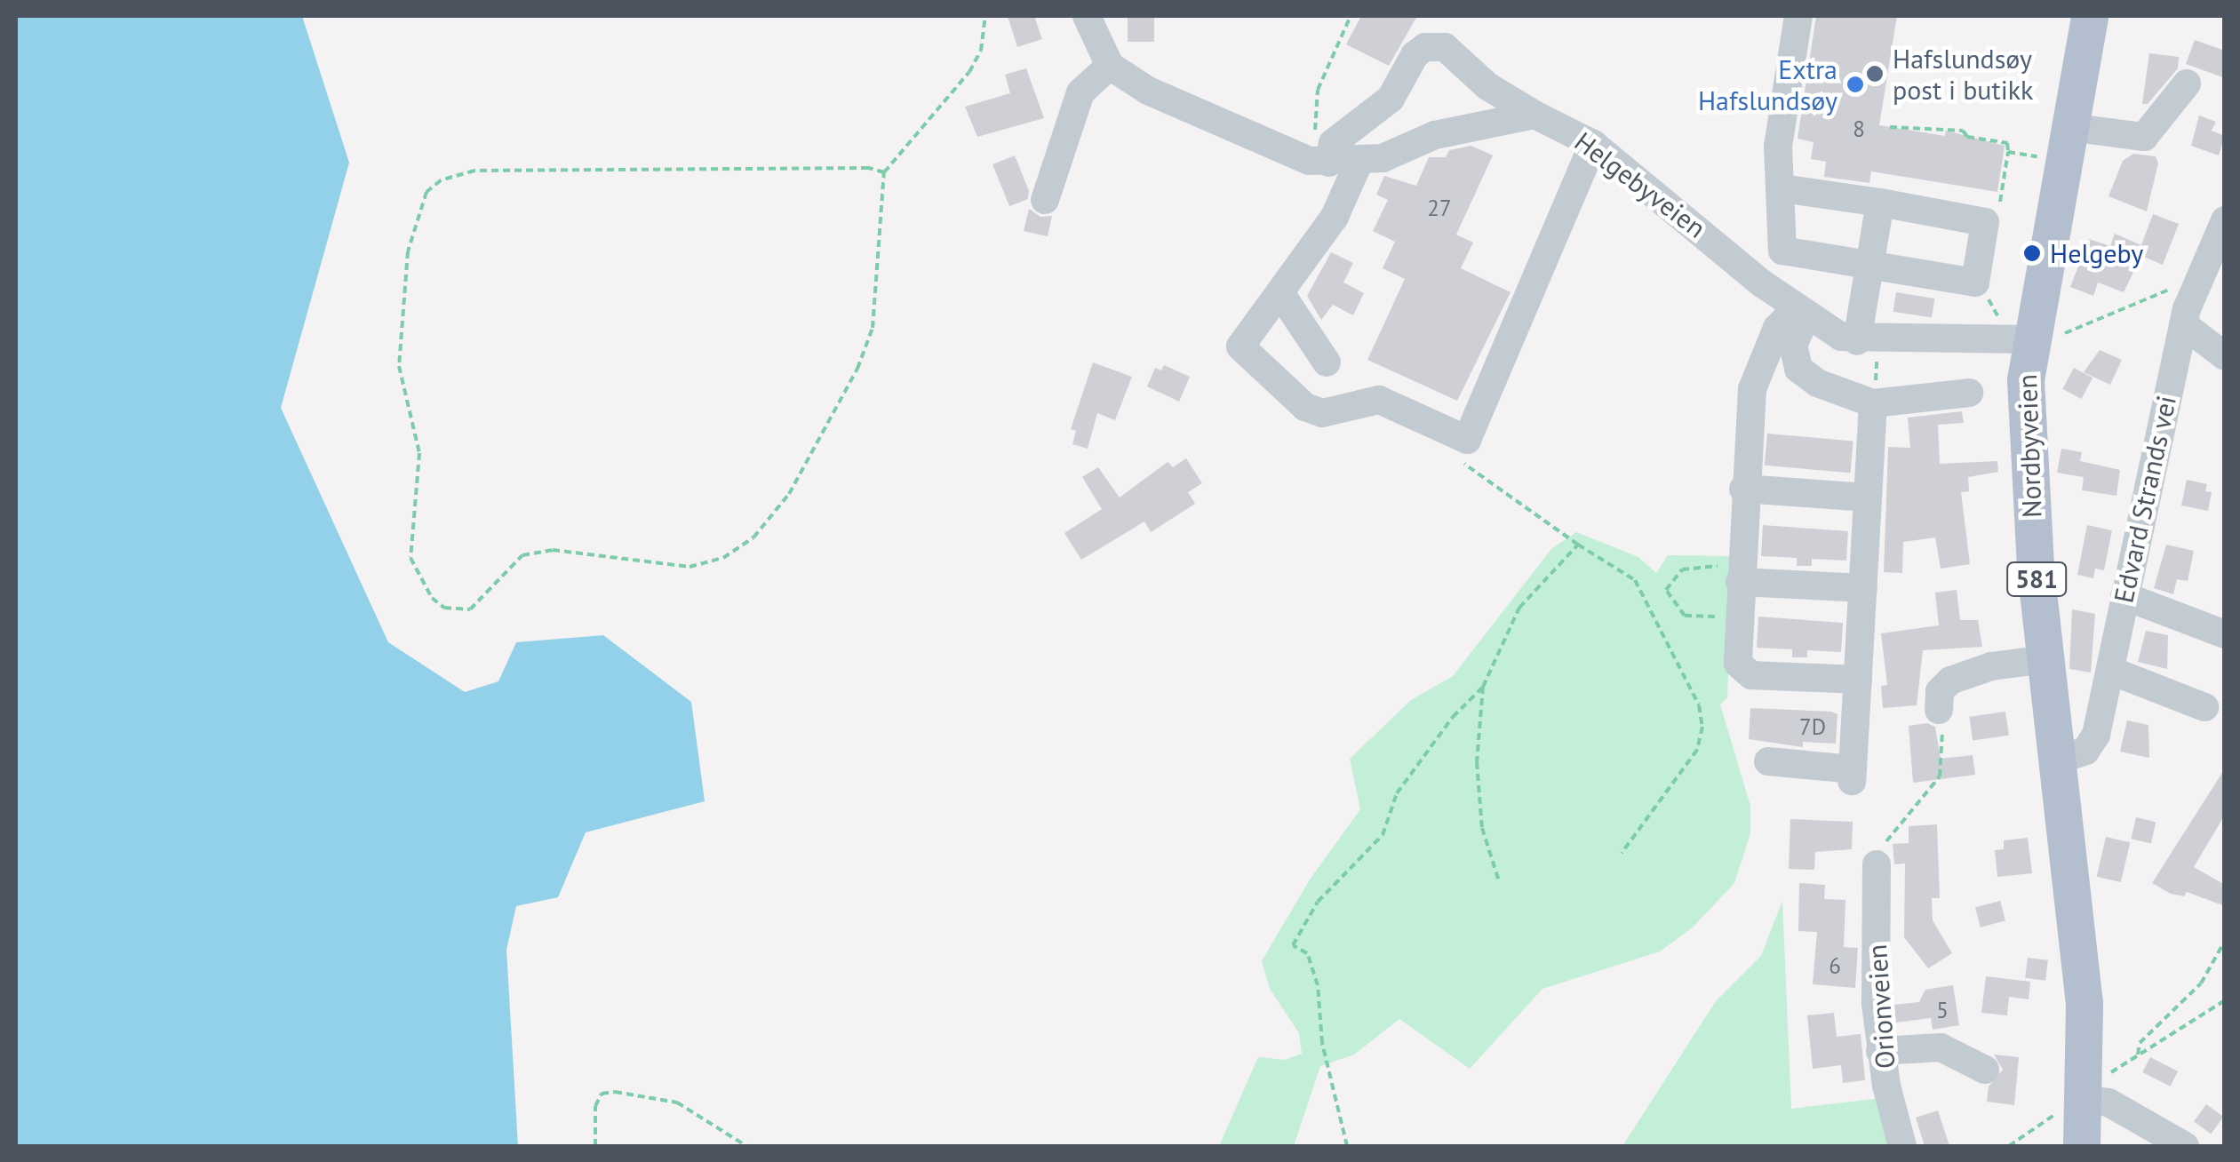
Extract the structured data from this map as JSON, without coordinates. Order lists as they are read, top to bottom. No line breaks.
{"streets":{"main road":["Nordbyveien","581"],"street":["Helgebyveien","Edvard Strands vei","Orionveien"]},"crossings":[["Helgebyveien","Nordbyveien"],["Nordbyveien","Edvard Strands vei"]],"places":["Hafslundsøy post i butikk","Extra Hafslundsøy","Helgeby"],"house_numbers":["8","27","7D","6","5"]}
